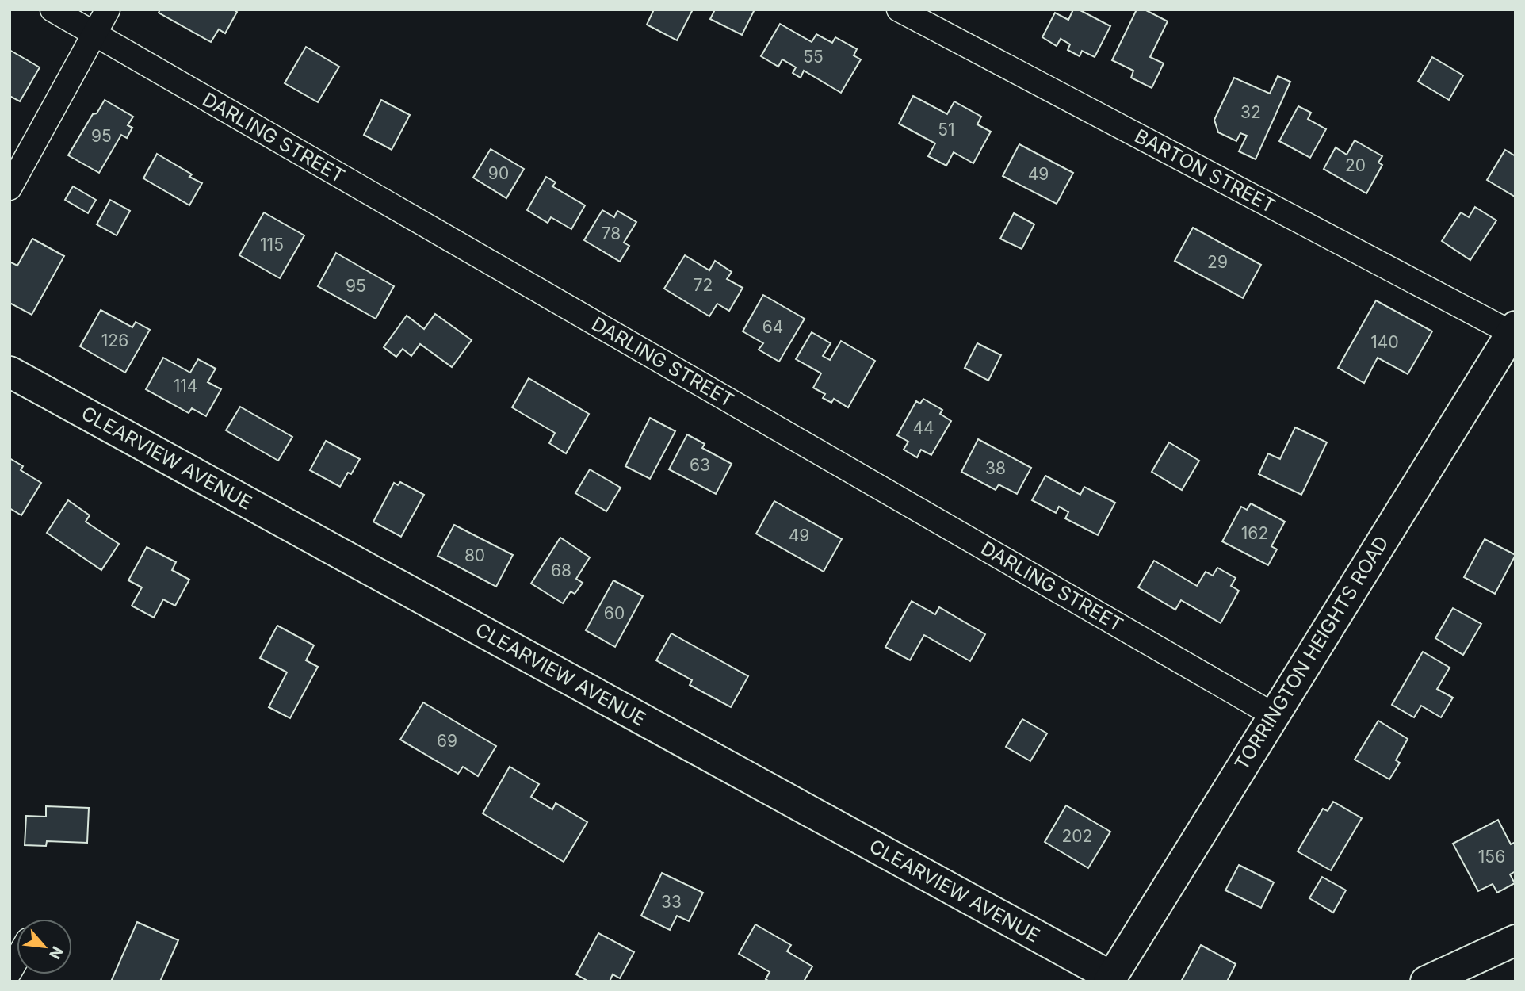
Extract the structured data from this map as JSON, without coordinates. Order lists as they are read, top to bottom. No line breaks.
{"streets":{"street":["DARLING STREET","BARTON STREET","CLEARVIEW AVENUE","TORRINGTON HEIGHTS ROAD"]},"crossings":[["DARLING STREET","TORRINGTON HEIGHTS ROAD"],["BARTON STREET","TORRINGTON HEIGHTS ROAD"],["CLEARVIEW AVENUE","TORRINGTON HEIGHTS ROAD"]],"house_numbers":["55","32","51","95","20","90","49","78","115","29","72","95","64","126","140","114","44","63","38","162","49","80","68","60","69","202","156","33"],"north":"bottom right"}
